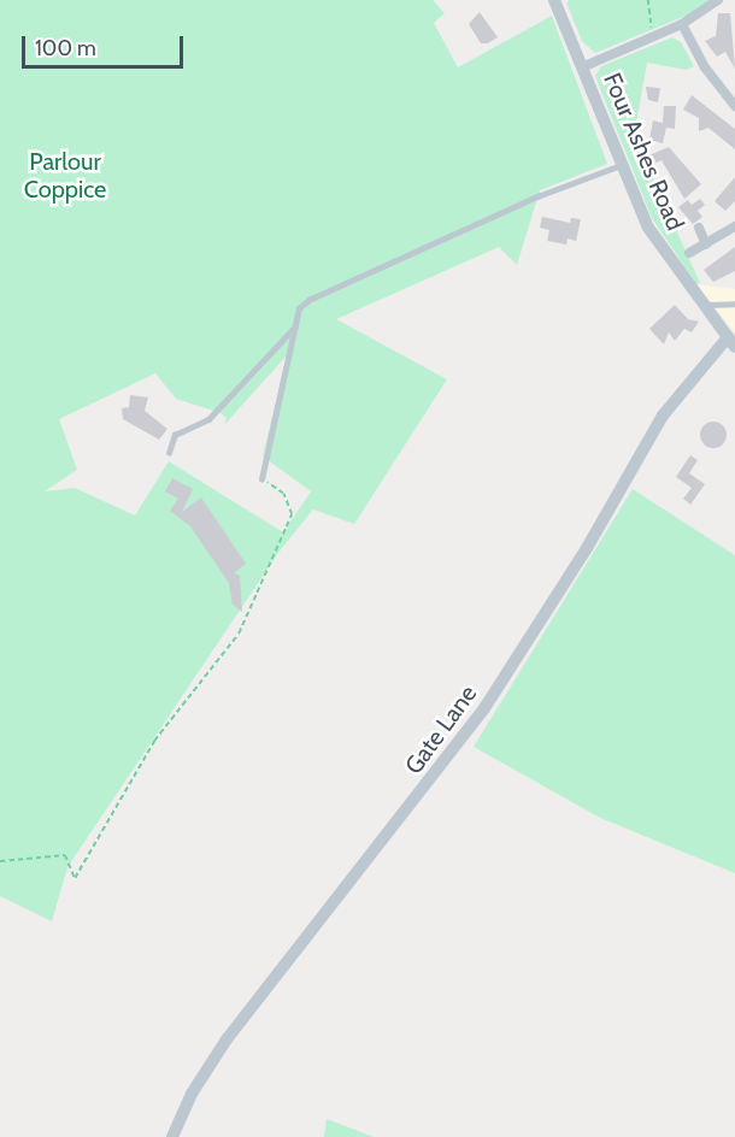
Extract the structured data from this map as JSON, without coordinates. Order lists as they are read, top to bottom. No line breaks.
{"streets":{"street":["Four Ashes Road","Gate Lane"]},"crossings":[["Four Ashes Road","Gate Lane"]],"parks":["Parlour Coppice"],"scale_bar":"100 m"}
